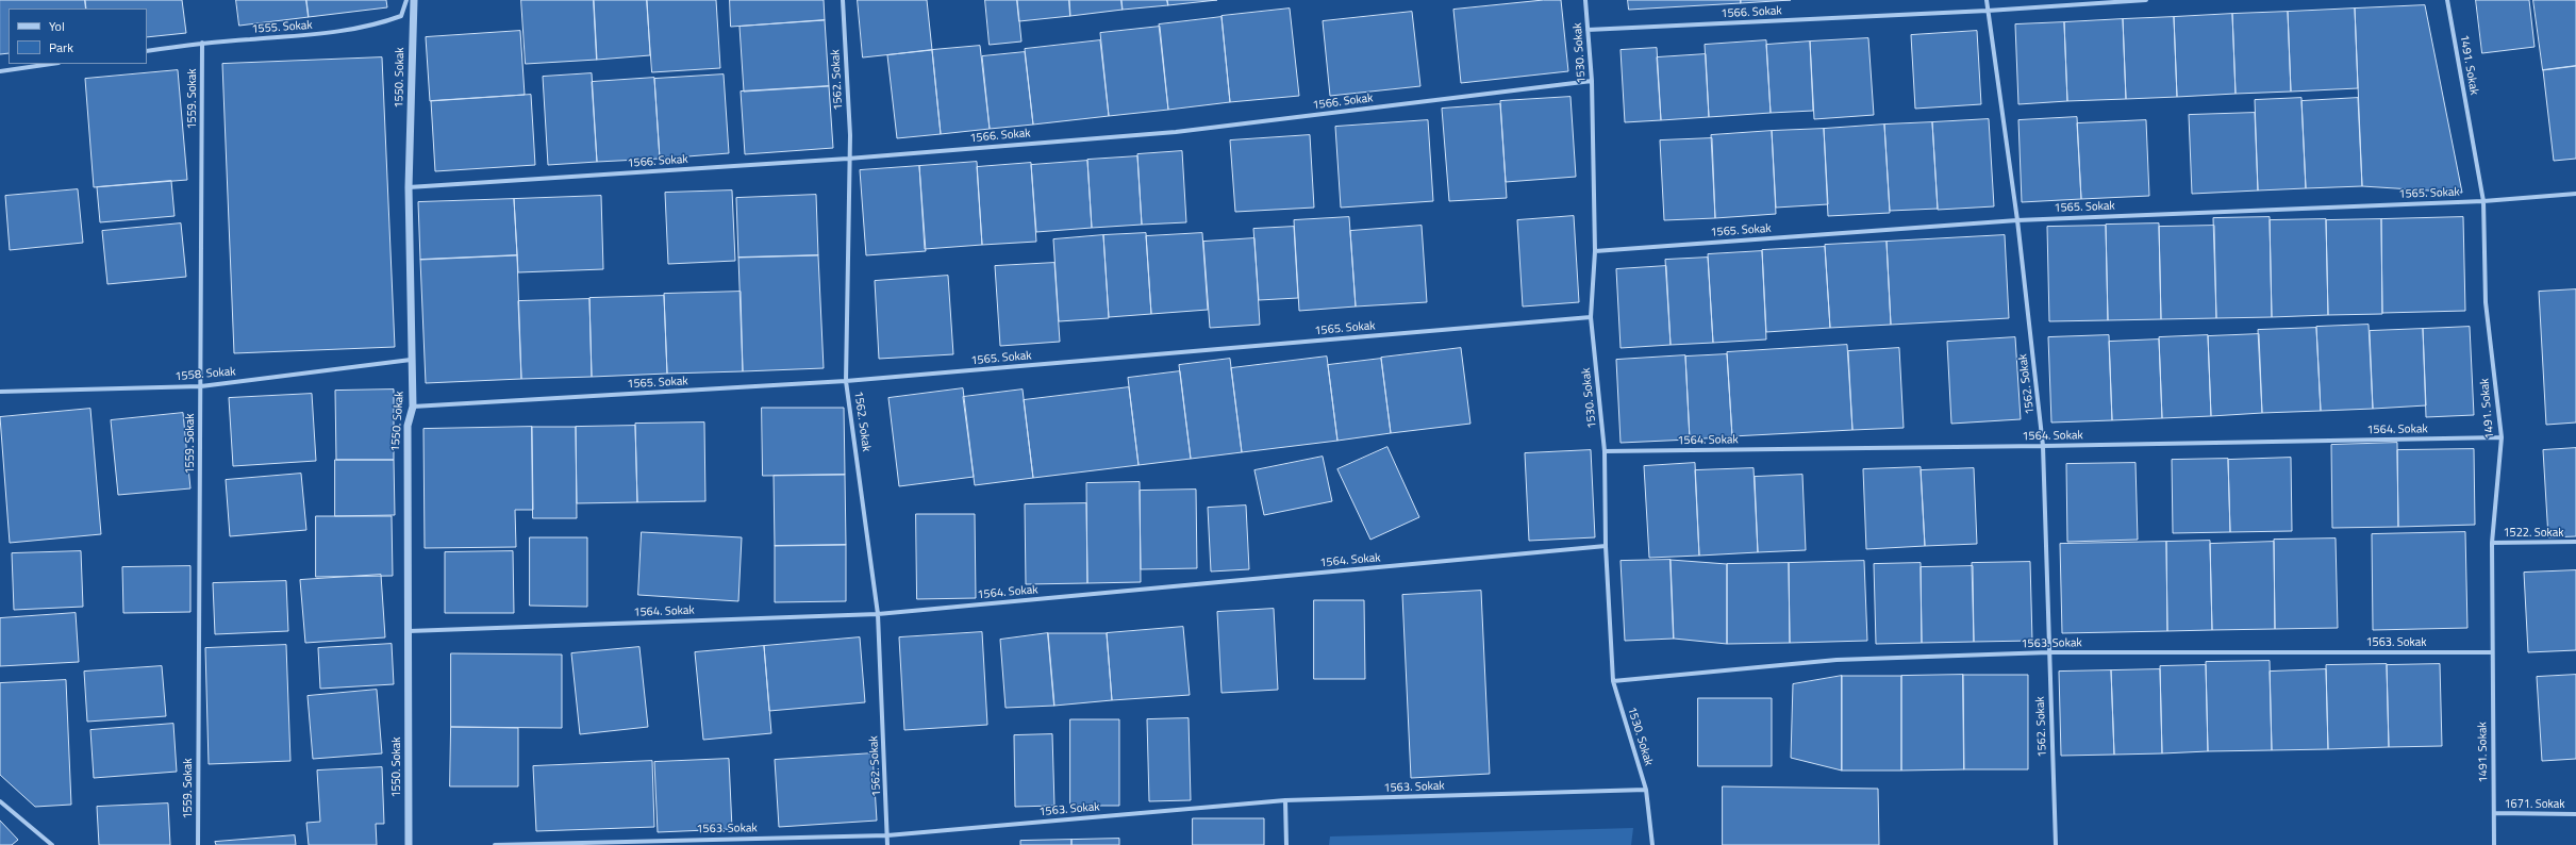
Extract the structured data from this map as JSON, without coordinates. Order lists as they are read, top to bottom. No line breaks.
{"streets":{"street":["1566. Sokak","1555. Sokak","1530. Sokak","1491. Sokak","1550. Sokak","1562. Sokak","1559. Sokak","1565. Sokak","1558. Sokak","1564. Sokak","1522. Sokak","1563. Sokak","1671. Sokak"]},"crossings":[["1566. Sokak","1530. Sokak"],["1566. Sokak","1550. Sokak"],["1566. Sokak","1562. Sokak"],["1555. Sokak","1559. Sokak"],["1530. Sokak","1565. Sokak"],["1530. Sokak","1564. Sokak"],["1530. Sokak","1563. Sokak"],["1491. Sokak","1565. Sokak"],["1491. Sokak","1564. Sokak"],["1491. Sokak","1522. Sokak"],["1491. Sokak","1563. Sokak"],["1491. Sokak","1671. Sokak"],["1550. Sokak","1565. Sokak"],["1550. Sokak","1558. Sokak"],["1550. Sokak","1564. Sokak"],["1562. Sokak","1565. Sokak"],["1562. Sokak","1564. Sokak"],["1562. Sokak","1563. Sokak"],["1559. Sokak","1558. Sokak"]],"legend":["Yol","Park"]}
